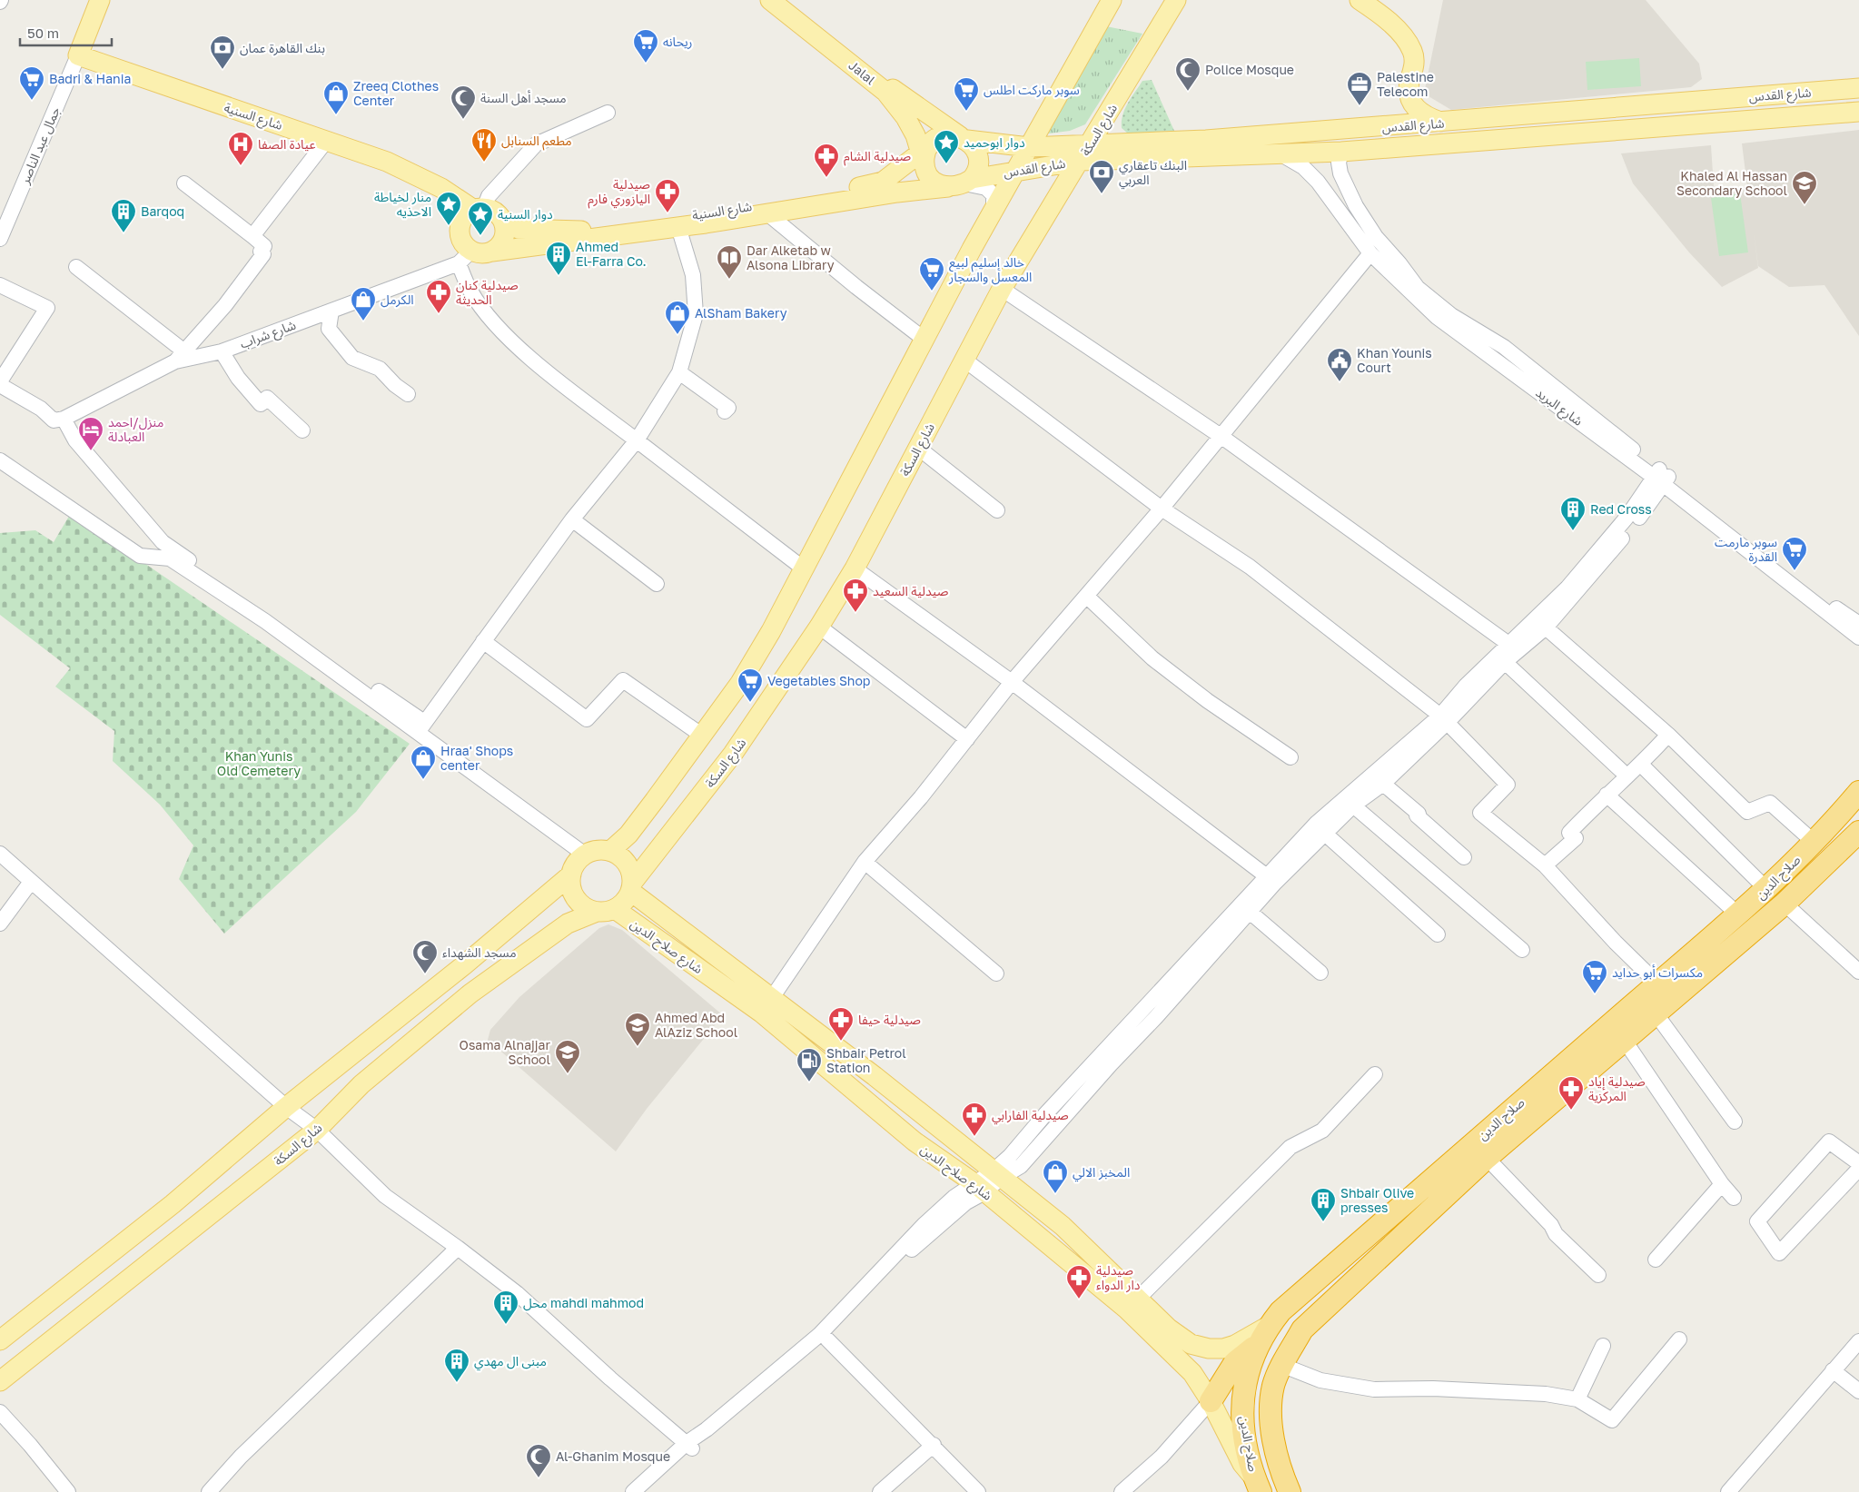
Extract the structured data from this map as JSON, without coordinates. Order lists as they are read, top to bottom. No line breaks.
{"streets":{"highway":["صلاح الدين"],"main road":["Jalal","شارع القدس","شارع السنية","شارع السكة","جمال عبد الناصر","شارع صلاح الدين"],"street":["شارع شراب","شارع البريد"]},"crossings":[["Jalal","شارع القدس"],["Jalal","شارع السنية"],["شارع القدس","شارع السنية"],["شارع القدس","شارع السكة"],["شارع القدس","شارع البريد"],["شارع السنية","جمال عبد الناصر"],["شارع السنية","شارع شراب"],["شارع السكة","شارع صلاح الدين"],["صلاح الدين","شارع صلاح الدين"]],"parks":["Khan Yunis Old Cemetery"],"places":{"supermarket":["ريحانه","Badri & Hania","سوبر ماركت اطلس","خالد إسليم لبيع المعسل والسجار","سوبر مارمت القدرة","Vegetables Shop","مكسرات أبو حدايد"],"bank":["بنك القاهرة عمان","البنك تاعقاري العربي"],"mosque":["Police Mosque","مسجد أهل السنة","مسجد الشهداء","Al-Ghanim Mosque"],"office":["Palestine Telecom"],"shop":["Zreeq Clothes Center","الكرمل","AlSham Bakery","Hraa' Shops center","المخبز الالي"],"restaurant":["مطعم السنابل"],"place":["دوار ابوحميد","منار لخياطة الاحذيه","دوار السنية"],"hospital":["عيادة الصفا"],"pharmacy":["صيدلية الشام","صيدلية اليازوري فارم","صيدلية كنان الحديثة","صيدلية السعيد","صيدلية حيفا","صيدلية إياد المركزية","صيدلية الفارابي","صيدلية دار الدواء"],"school or university":["Khaled Al Hassan Secondary School","Ahmed Abd AlAziz School","Osama Alnajjar School"],"building":["Barqoq","Ahmed El-Farra Co.","Red Cross","Shbair Olive presses","محل mahdi mahmod","مبنى ال مهدي"],"library":["Dar Alketab w Alsona Library"],"public building":["Khan Younis Court"],"hotel":["منزل/احمد العبادلة"],"fuel station":["Shbair Petrol Station"]},"scale_bar":"50 m"}
